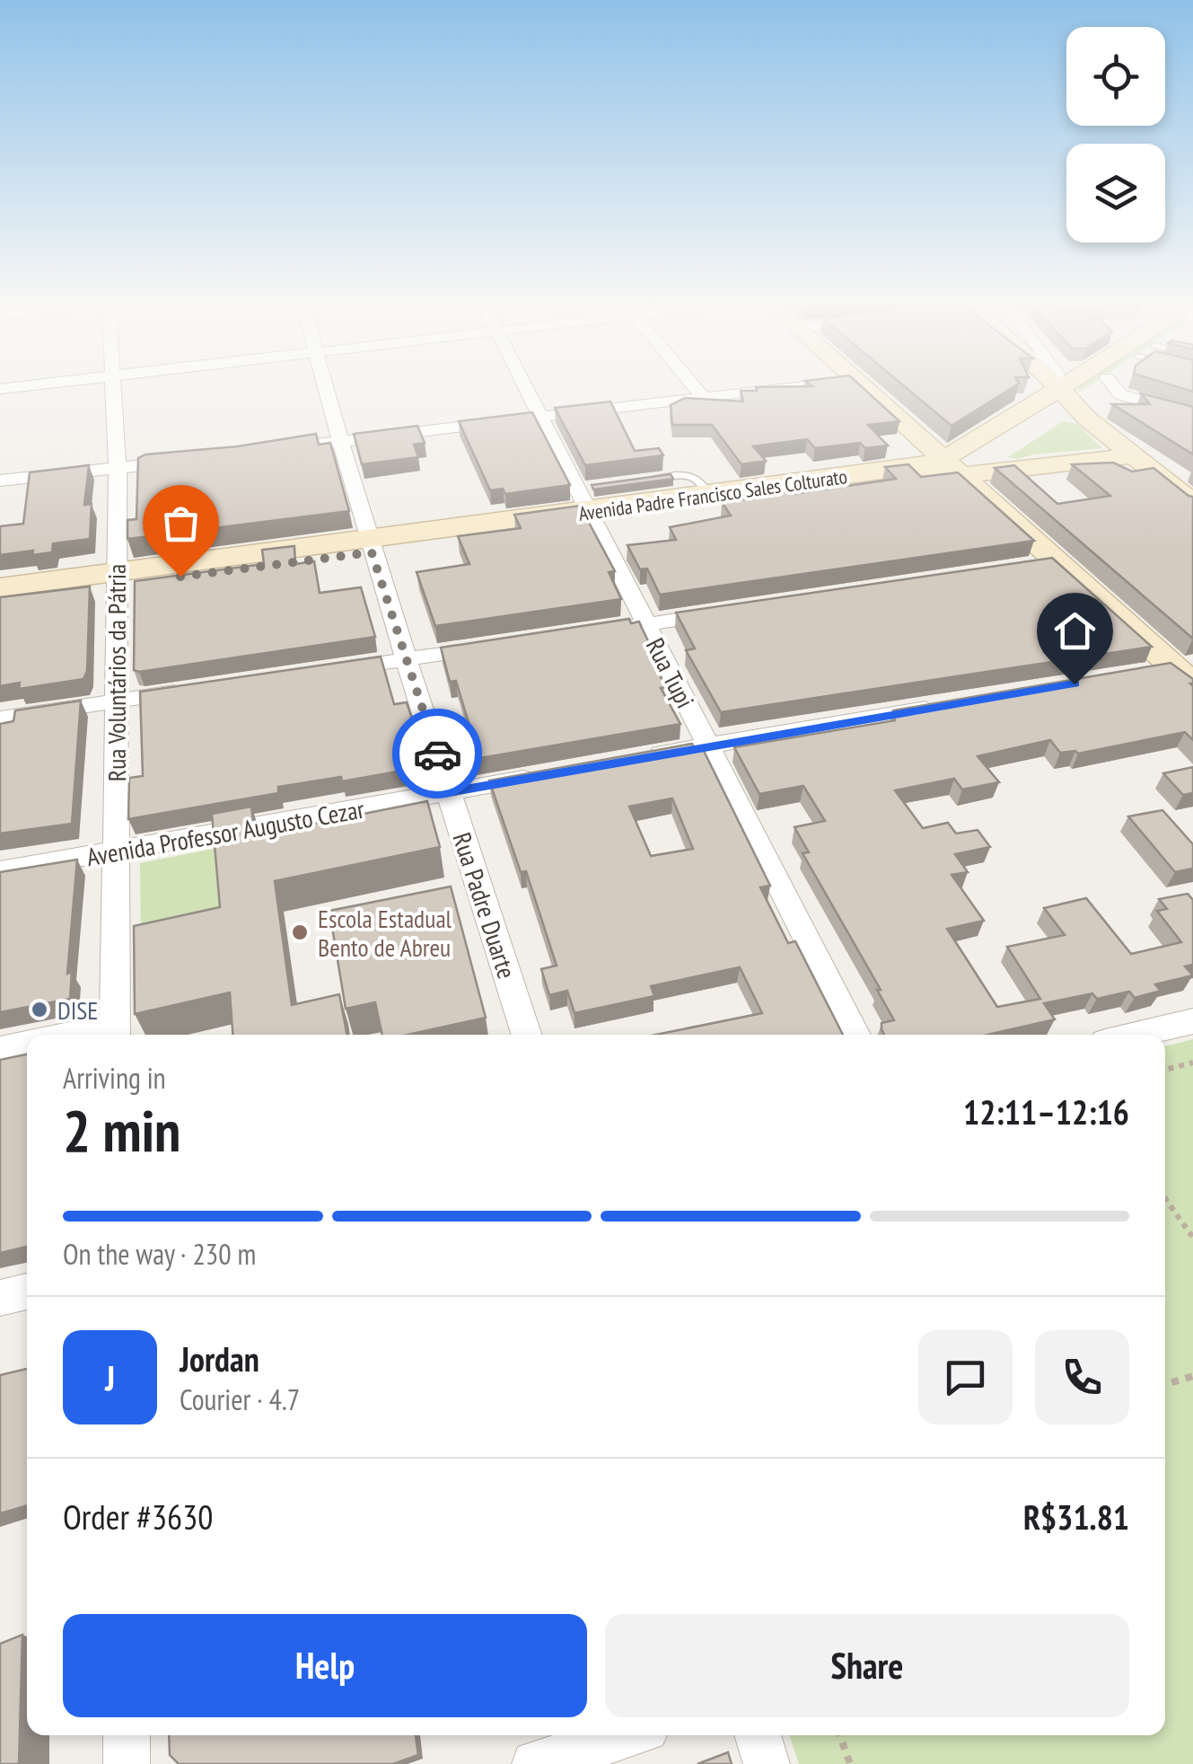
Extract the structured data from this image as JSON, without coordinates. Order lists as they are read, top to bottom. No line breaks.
{"streets":{"main road":["Avenida Padre Francisco Sales Colturato"],"street":["Rua Voluntários da Pátria","Rua Tupi","Avenida Professor Augusto Cezar","Rua Padre Duarte"]},"crossings":[["Avenida Padre Francisco Sales Colturato","Rua Voluntários da Pátria"],["Avenida Padre Francisco Sales Colturato","Rua Tupi"],["Avenida Padre Francisco Sales Colturato","Rua Padre Duarte"],["Rua Voluntários da Pátria","Avenida Professor Augusto Cezar"],["Avenida Professor Augusto Cezar","Rua Padre Duarte"]],"places":["Escola Estadual Bento de Abreu","DISE"],"page":{"heading":["2 min","Arriving in","12:11–12:16"],"panel":["Jordan","Courier · 4.7","Order #3630","R$31.81"],"bar":"On the way · 230 m","round":"J","buttons":["Help","Share"]}}
